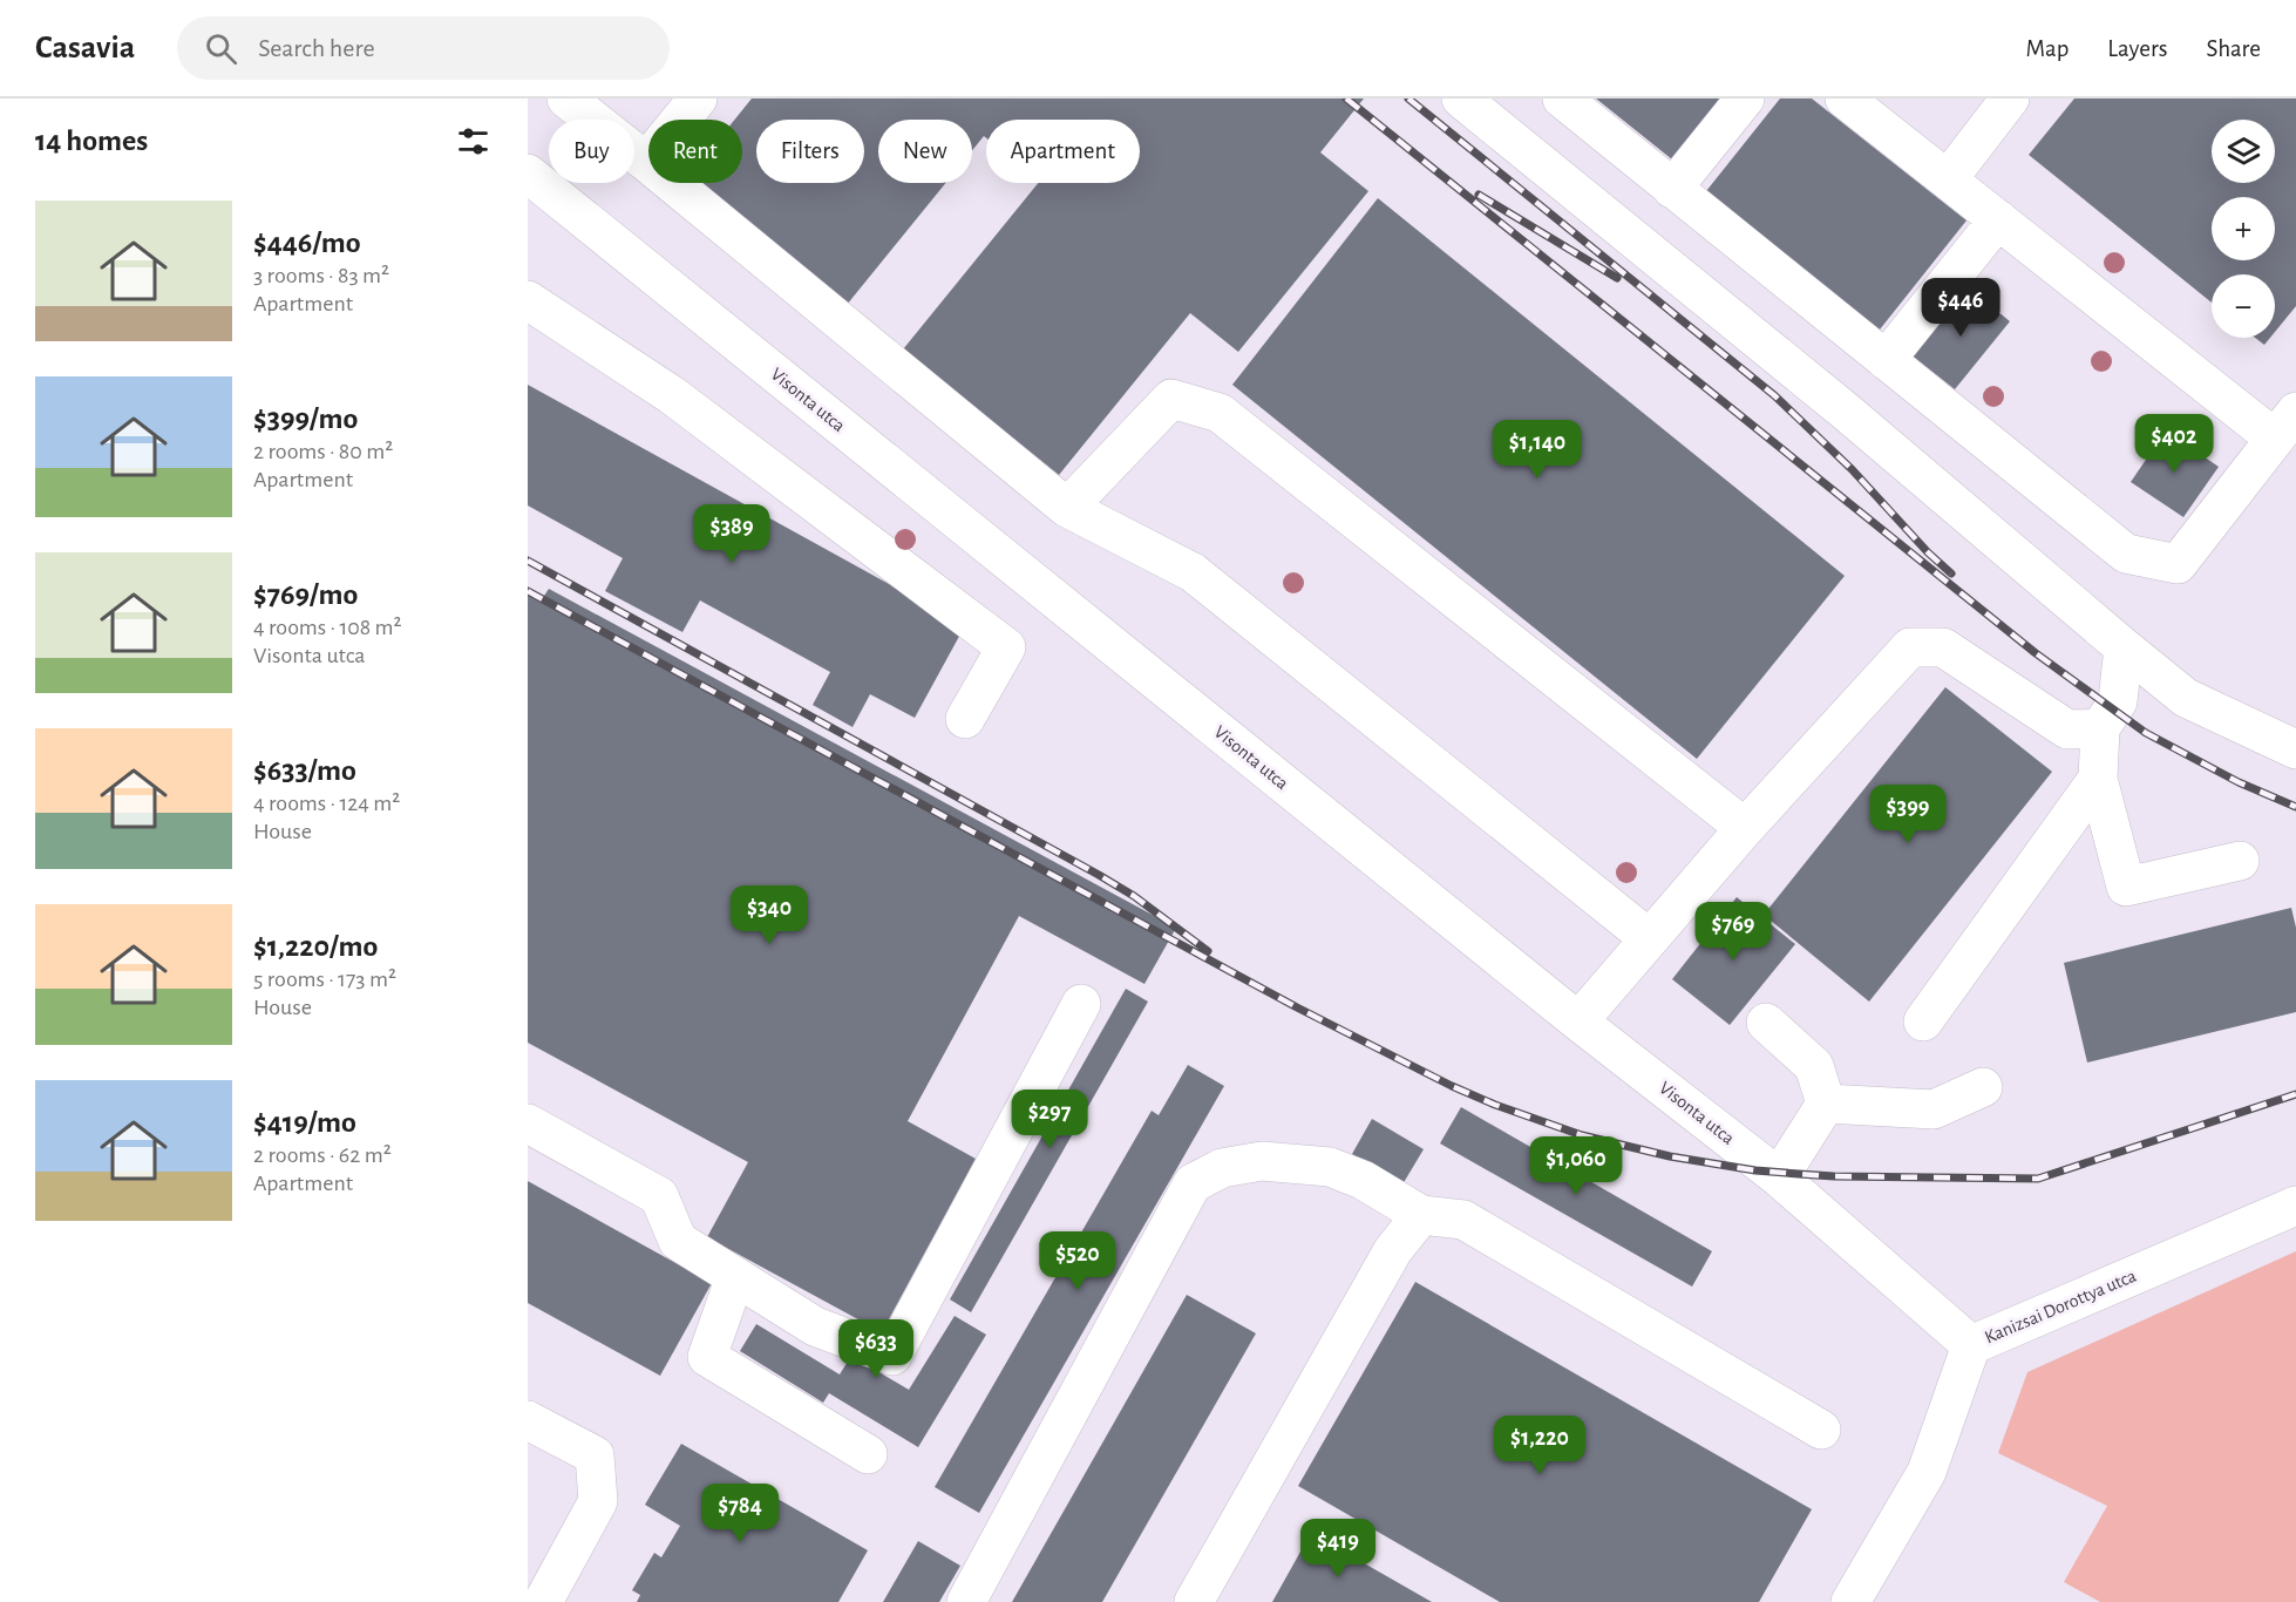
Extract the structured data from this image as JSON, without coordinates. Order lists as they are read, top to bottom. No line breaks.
{"streets":{"street":["Visonta utca","Kanizsai Dorottya utca"]},"crossings":[["Visonta utca","Kanizsai Dorottya utca"]],"page":{"header":"Casavia","search":"Search here","nav":["Map","Layers","Share"],"heading":"14 homes","map_buttons":["+","−"],"chip":["Buy","Rent","Filters","New","Apartment"],"list":[{"name":"$446/mo","note":"3 rooms · 83 m² · Apartment"},{"name":"$399/mo","note":"2 rooms · 80 m² · Apartment"},{"name":"$769/mo","note":"4 rooms · 108 m² · Visonta utca"},{"name":"$633/mo","note":"4 rooms · 124 m² · House"},{"name":"$1,220/mo","note":"5 rooms · 173 m² · House"},{"name":"$419/mo","note":"2 rooms · 62 m² · Apartment"}],"price":["$446","$402","$1,140","$389","$399","$340","$769","$297","$1,060","$520","$633","$1,220","$784","$419"]}}
